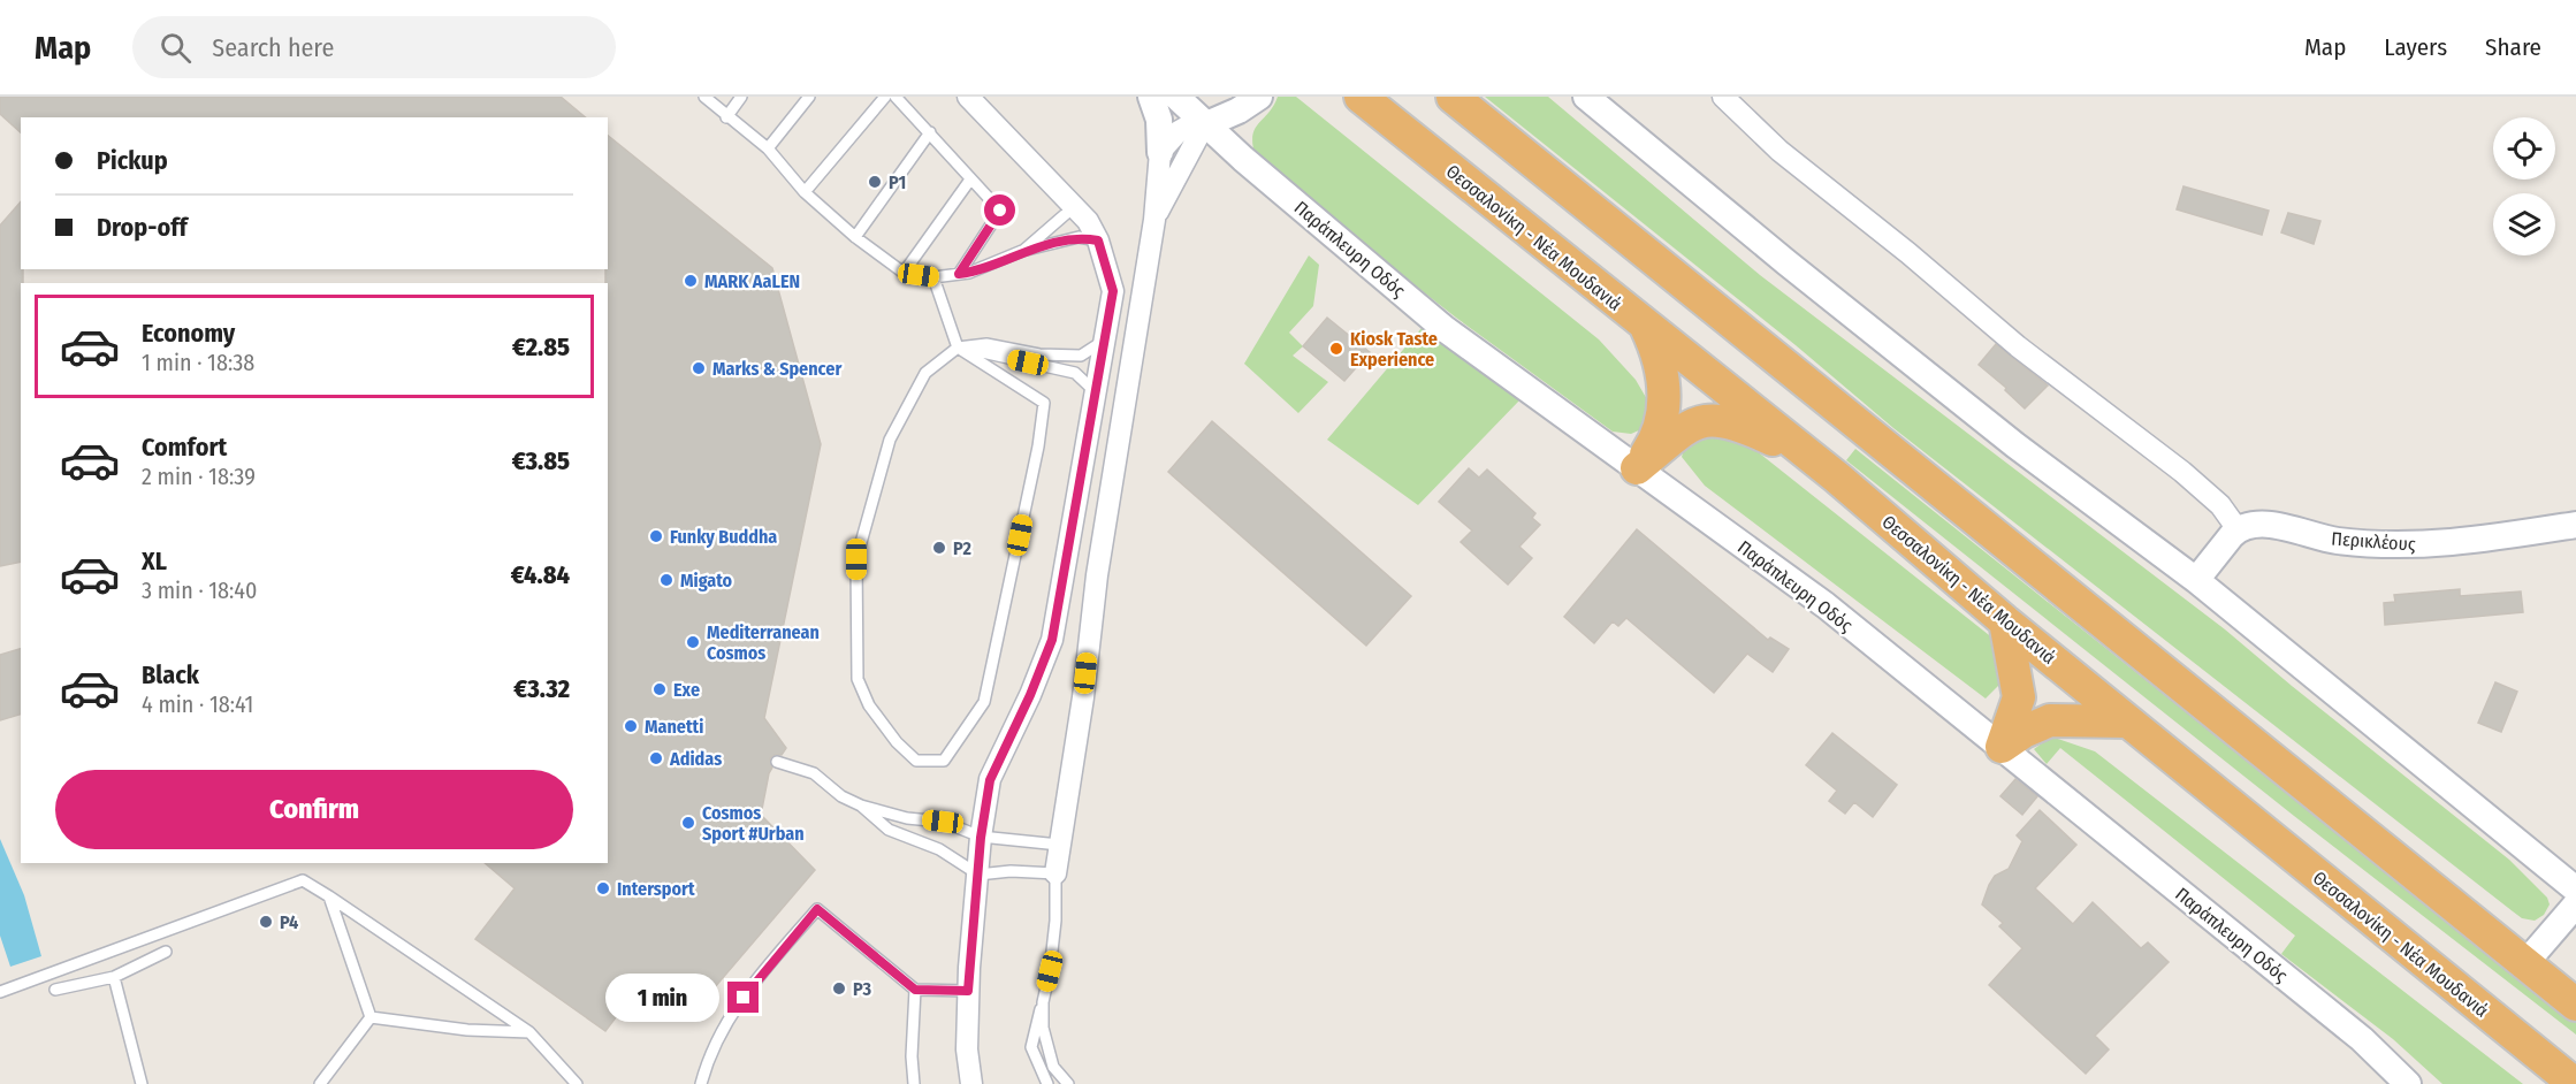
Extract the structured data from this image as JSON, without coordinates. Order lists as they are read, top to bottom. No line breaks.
{"streets":{"highway":["Θεσσαλονίκη - Νέα Μουδανιά"],"street":["Παράπλευρη Οδός","Περικλέους"]},"places":["P1","MARK AaLEN","Kiosk Taste Experience","Marks & Spencer","Funky Buddha","P2","Migato","Mediterranean Cosmos","Exe","Manetti","Adidas","Cosmos Sport #Urban","Intersport","P4","P3"],"page":{"header":"Map","search":"Search here","nav":["Map","Layers","Share"],"banner":["Pickup","Drop-off"],"list":[{"name":"Economy","note":"1 min · 18:38","value":"€2.85"},{"name":"Comfort","note":"2 min · 18:39","value":"€3.85"},{"name":"XL","note":"3 min · 18:40","value":"€4.84"},{"name":"Black","note":"4 min · 18:41","value":"€3.32"}],"buttons":"Confirm","bubble":"1 min"}}
